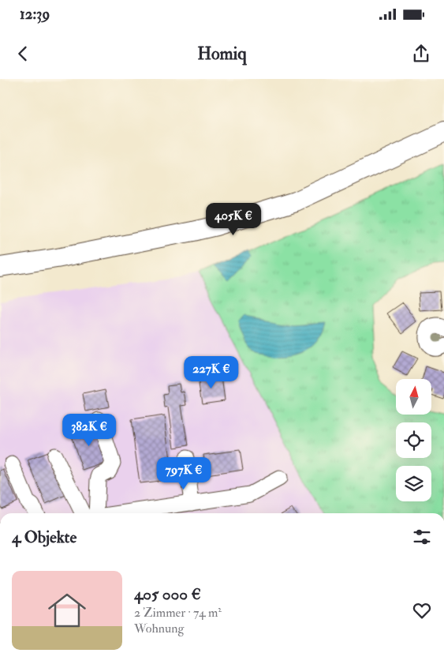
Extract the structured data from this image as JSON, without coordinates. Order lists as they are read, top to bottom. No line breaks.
{"north":"top","page":{"status":"12:39","header":"Homiq","price":["405K €","227K €","382K €","797K €"],"heading":"4 Objekte","list":[{"name":"405 000 €","note":"2 Zimmer · 74 m² · Wohnung"}]}}
